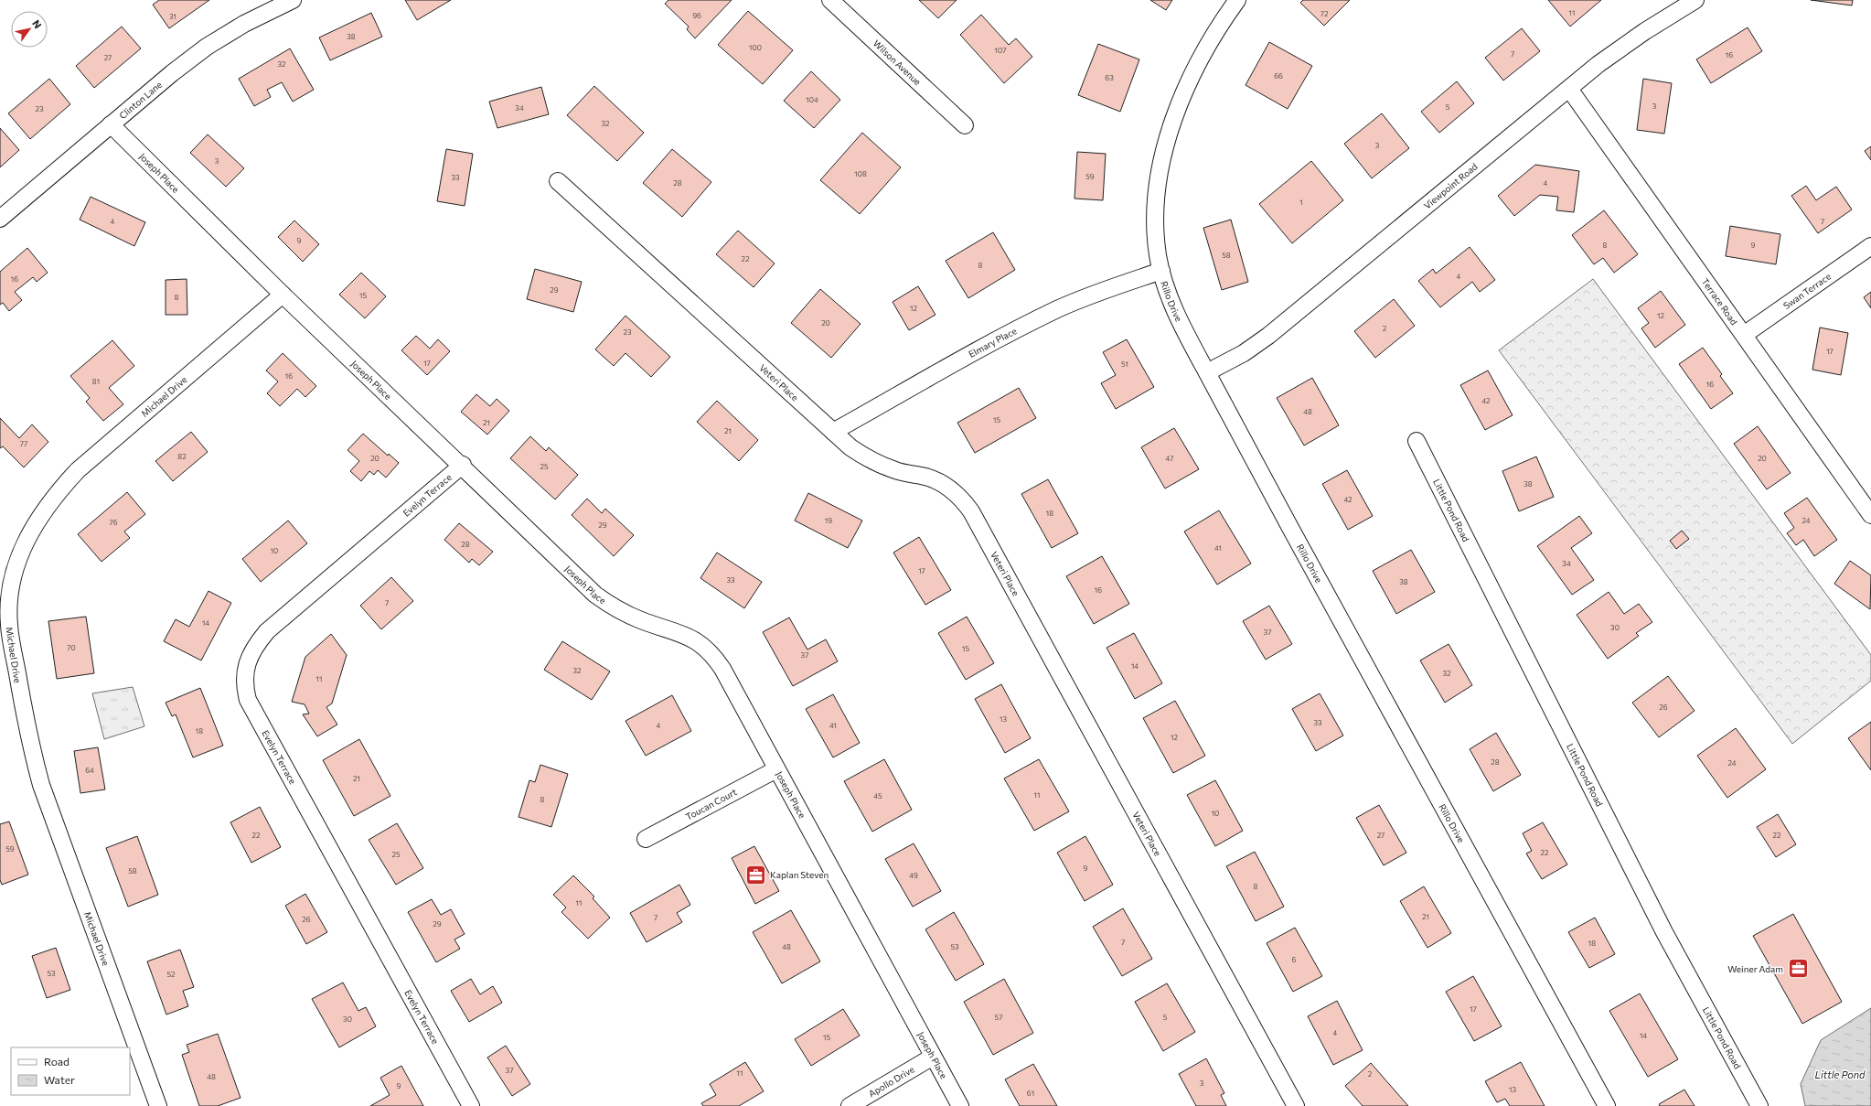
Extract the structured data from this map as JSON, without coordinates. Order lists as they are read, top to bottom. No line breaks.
{"streets":{"street":["Wilson Avenue","Clinton Lane","Joseph Place","Viewpoint Road","Swan Terrace","Rillo Drive","Terrace Road","Elmary Place","Veteri Place","Michael Drive","Evelyn Terrace","Little Pond Road","Toucan Court","Apollo Drive"]},"crossings":[["Clinton Lane","Joseph Place"],["Joseph Place","Michael Drive"],["Joseph Place","Evelyn Terrace"],["Joseph Place","Toucan Court"],["Joseph Place","Apollo Drive"],["Viewpoint Road","Rillo Drive"],["Viewpoint Road","Terrace Road"],["Swan Terrace","Terrace Road"],["Rillo Drive","Elmary Place"],["Elmary Place","Veteri Place"]],"water":["Little Pond"],"places":{"office":["Kaplan Steven","Weiner Adam"]},"house_numbers":["11","72","96","31","38","100","107","7","16","27","32","66","63","104","3","5","34","23","32","3","3","108","59","33","28","4","1","4","7","9","8","9","58","22","8","4","16","29","15","8","12","12","20","2","23","17","17","51","16","81","16","42","48","15","21","21","77","82","20","47","20","25","38","42","18","19","24","76","29","28","41","10","34","17","33","38","16","7","14","30","37","70","15","37","14","32","32","11","26","13","33","4","41","18","12","28","24","64","21","11","45","8","10","22","27","22","59","22","25","9","58","49","8","11","21","7","26","29","7","18","48","53","6","53","52","17","57","5","30","4","14","15","37","11","2","48","3","9","13","61"],"legend":["Road","Water"],"north":"top right"}
